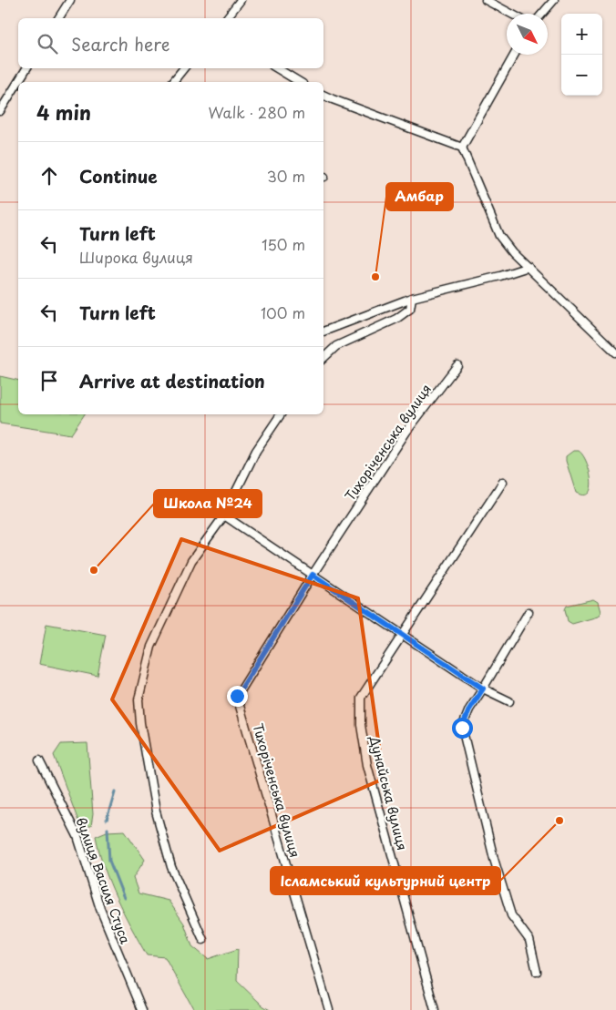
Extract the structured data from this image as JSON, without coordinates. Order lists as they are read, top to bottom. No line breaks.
{"streets":{"street":["Тихоріченська вулиця","Дунайська вулиця","вулиця Василя Стуса"]},"places":["Амбар","Школа №24","Ісламський культурний центр"],"north":"bottom right","page":{"map_buttons":["+","−"],"search":"Search here","heading":["4 min","Walk · 280 m"],"list":[["Continue","30 m"],["Turn left","Широка вулиця","150 m"],["Turn left","100 m"],"Arrive at destination"]}}
